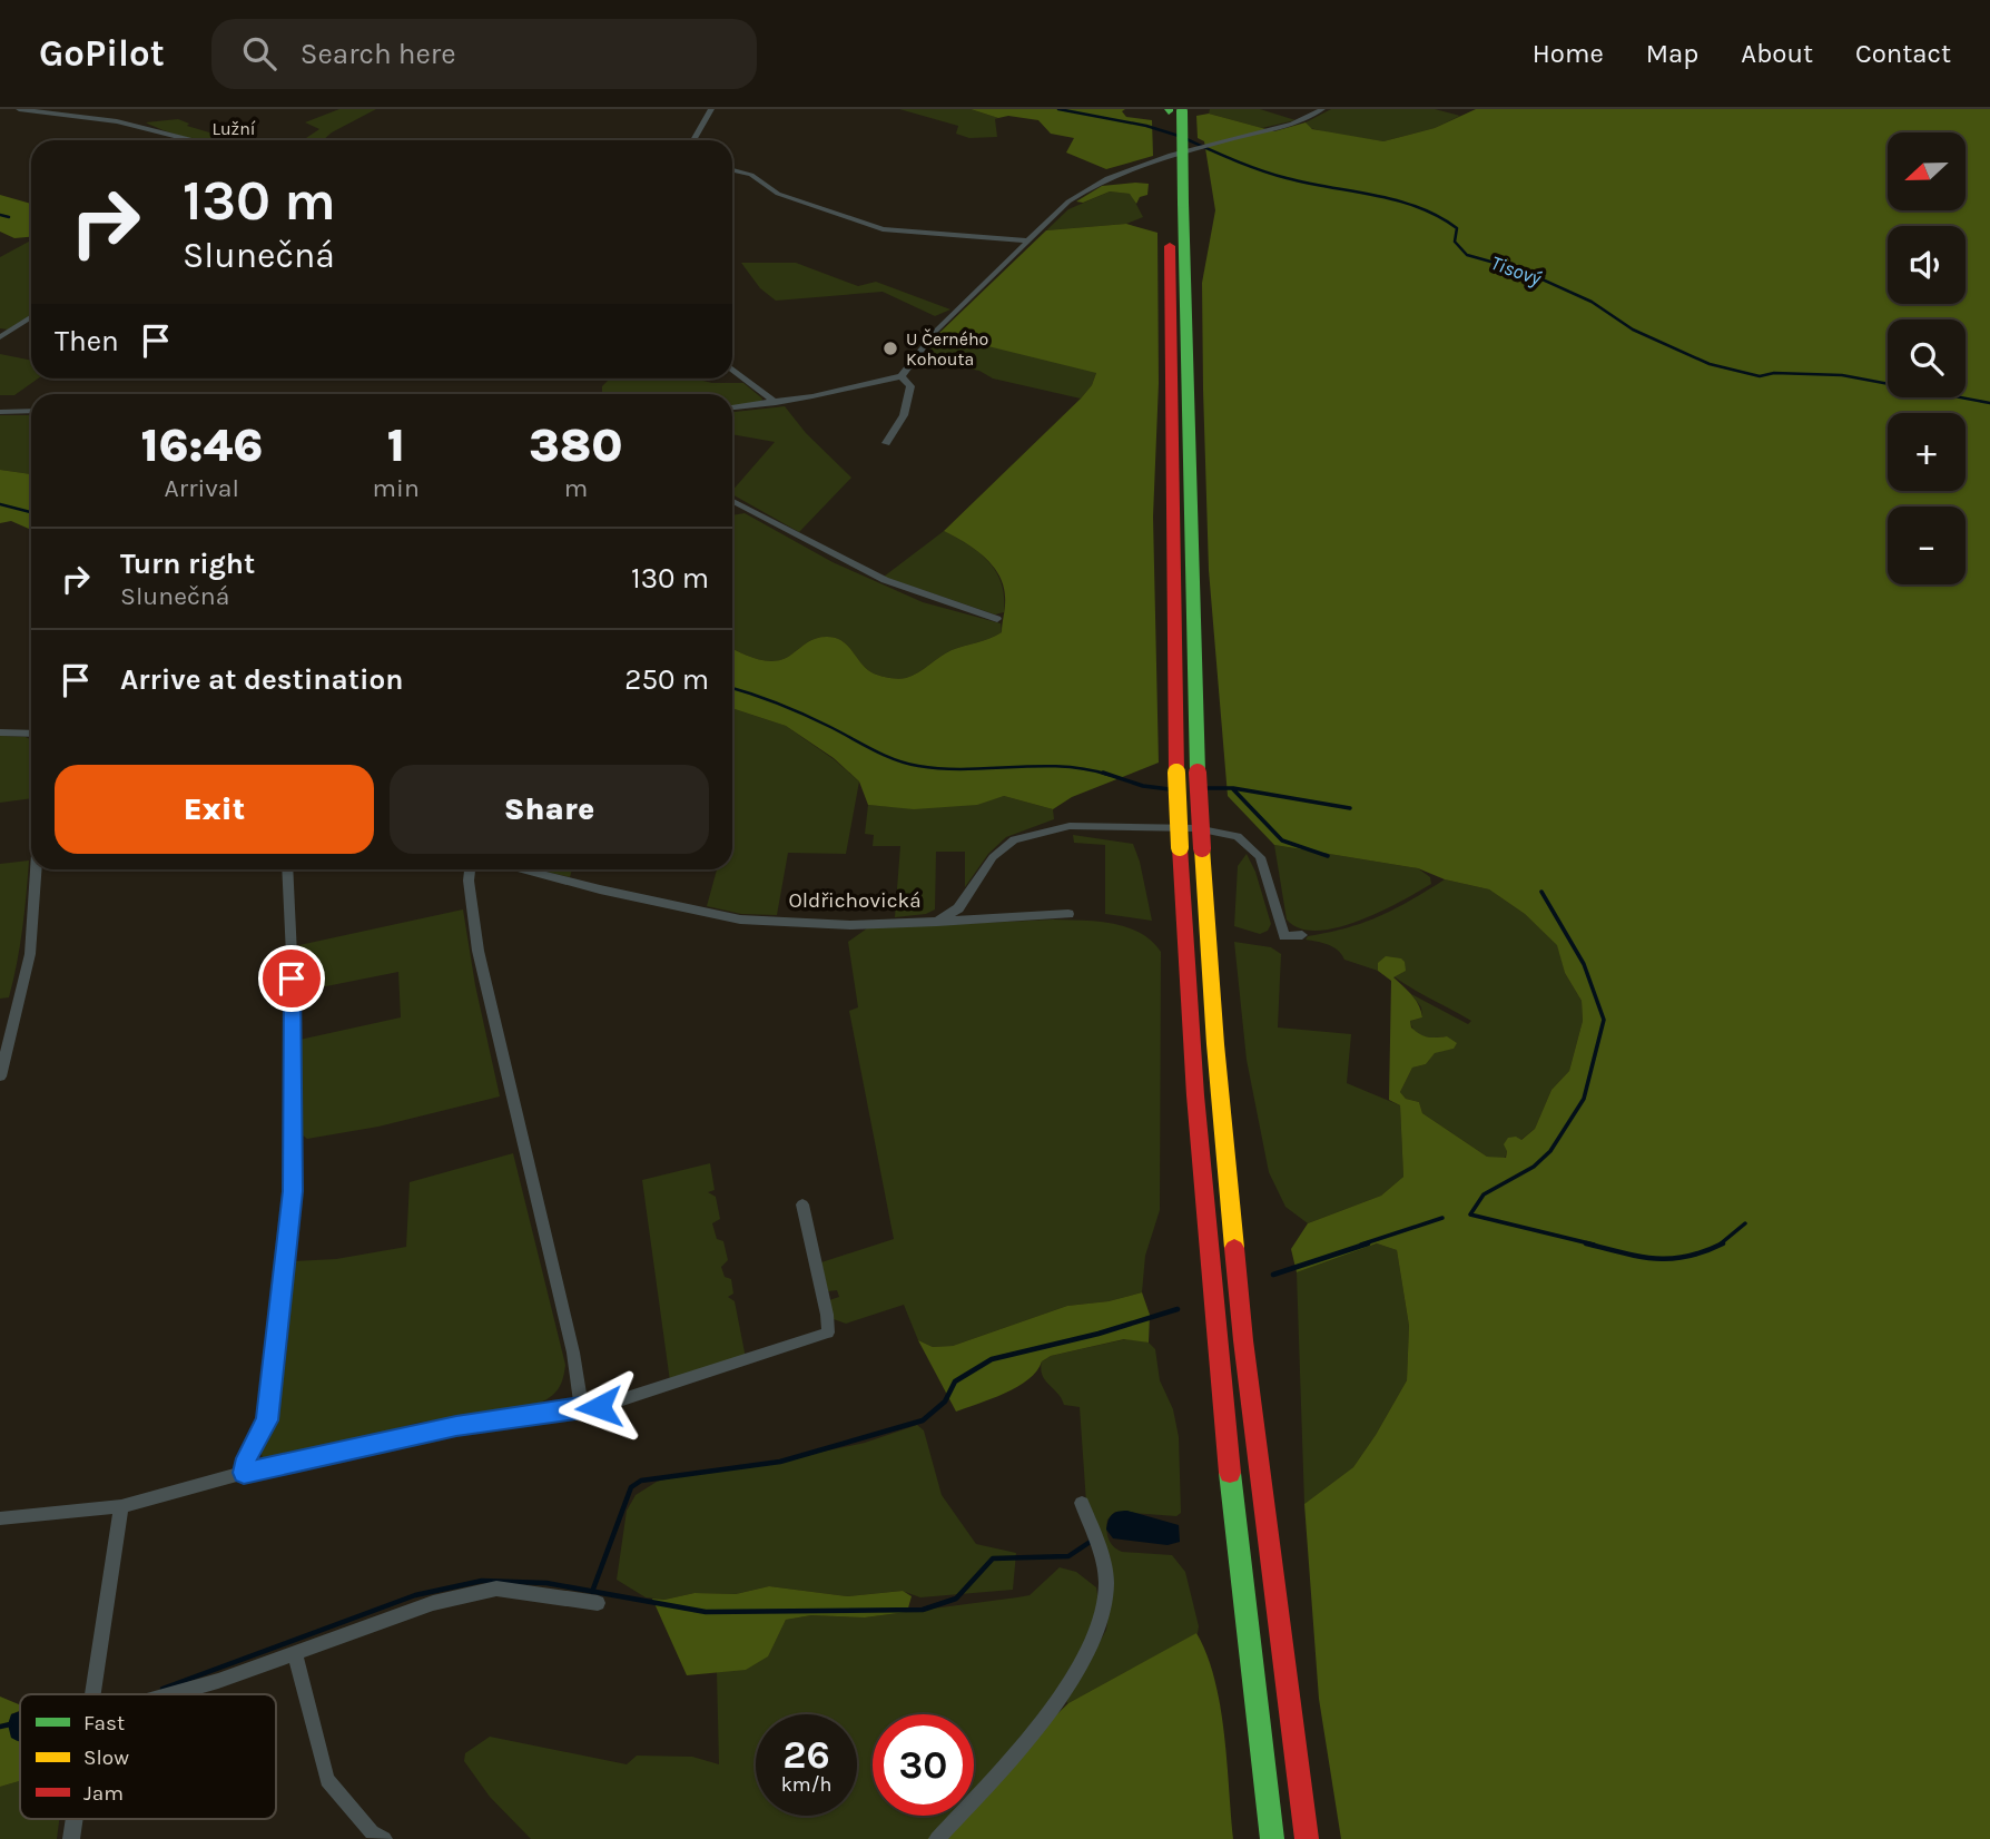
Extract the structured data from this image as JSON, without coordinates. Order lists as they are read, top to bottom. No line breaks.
{"streets":{"street":["Lužní","Oldřichovická"]},"water":["Tisový"],"places":["U Černého Kohouta"],"legend":["Fast","Slow","Jam"],"north":"left","page":{"header":"GoPilot","search":"Search here","nav":["Home","Map","About","Contact"],"map_buttons":["+","−"],"turn":["130 m","Slunečná"],"then":"Then","eta":["16:46","Arrival","1","min","380","m"],"list":[{"name":"Turn right","note":"Slunečná","value":"130 m"},{"name":"Arrive at destination","value":"250 m"}],"buttons":["Exit","Share"],"speed":"26 km/h","limit":"30"}}
